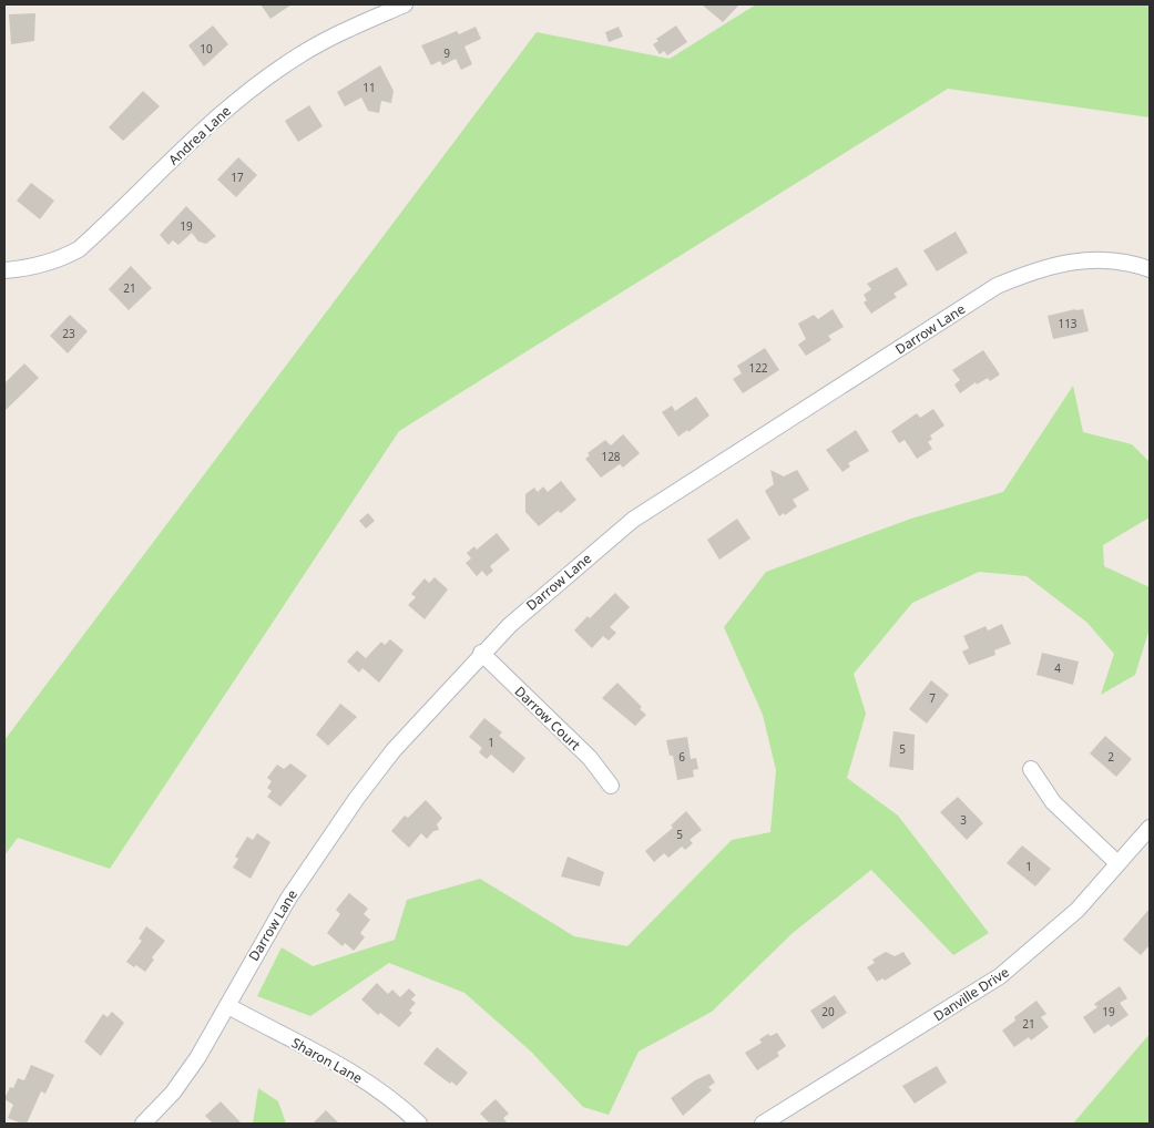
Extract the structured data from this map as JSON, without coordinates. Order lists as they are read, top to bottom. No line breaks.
{"streets":{"street":["Andrea Lane","Darrow Lane","Darrow Court","Danville Drive","Sharon Lane"]},"crossings":[["Darrow Lane","Darrow Court"],["Darrow Lane","Sharon Lane"]],"house_numbers":["10","9","11","17","19","21","113","23","122","128","4","7","1","5","6","2","3","5","1","20","19","21"]}
